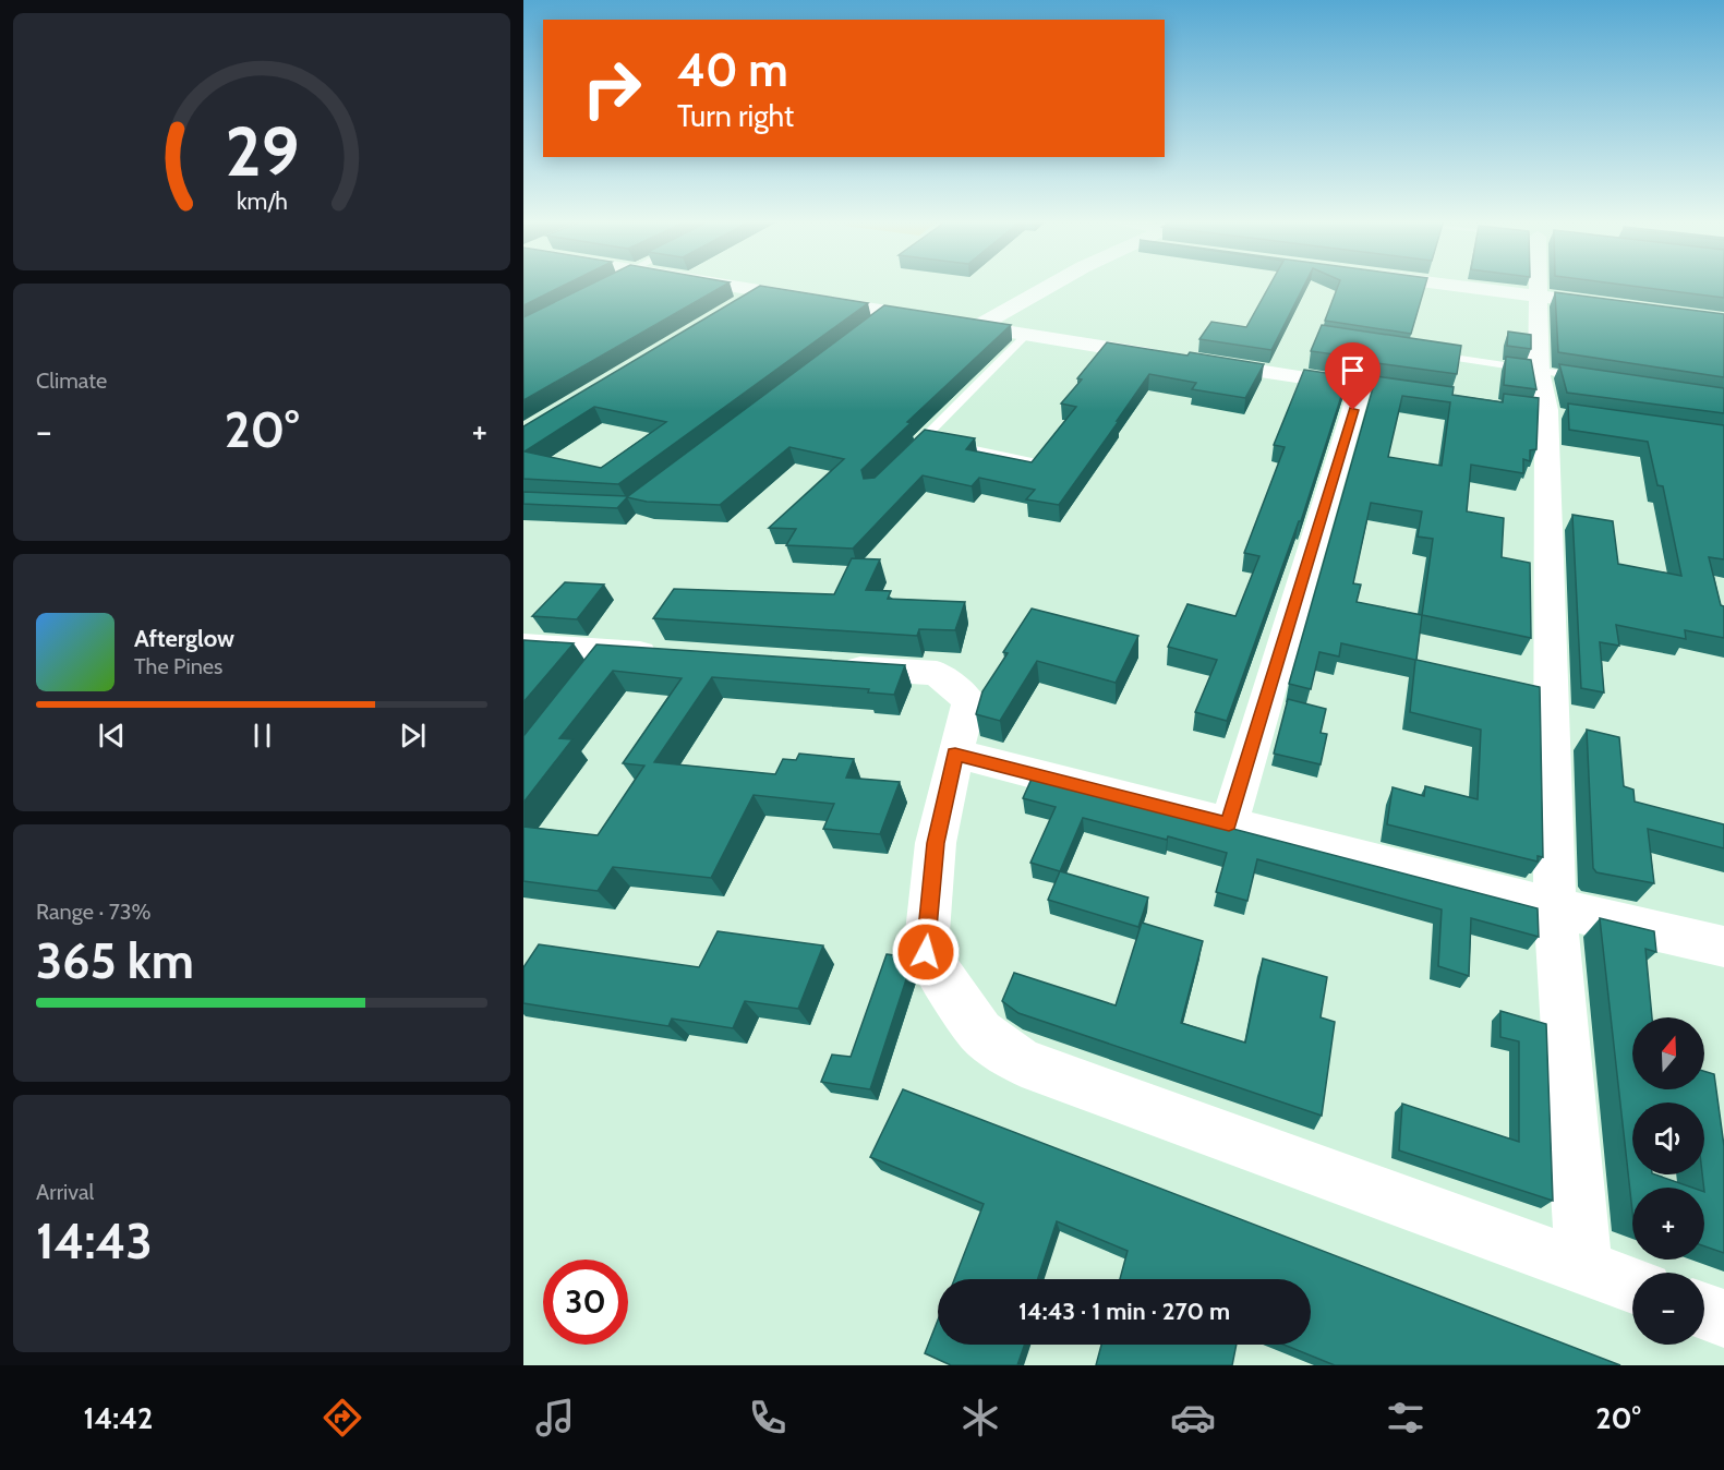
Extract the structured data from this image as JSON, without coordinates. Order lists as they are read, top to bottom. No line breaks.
{"north":"top","page":{"turn":["40 m","Turn right"],"tile":["Climate",["Range · 73%","365 km"],["Arrival","14:43"]],"heat":["−","20°","+"],"song":["Afterglow","The Pines"],"map_buttons":["+","−"],"limit":"30","trip":"14:43 · 1 min · 270 m","tabs":["14:42","20°"],"gauge":["29","km/h"]}}
